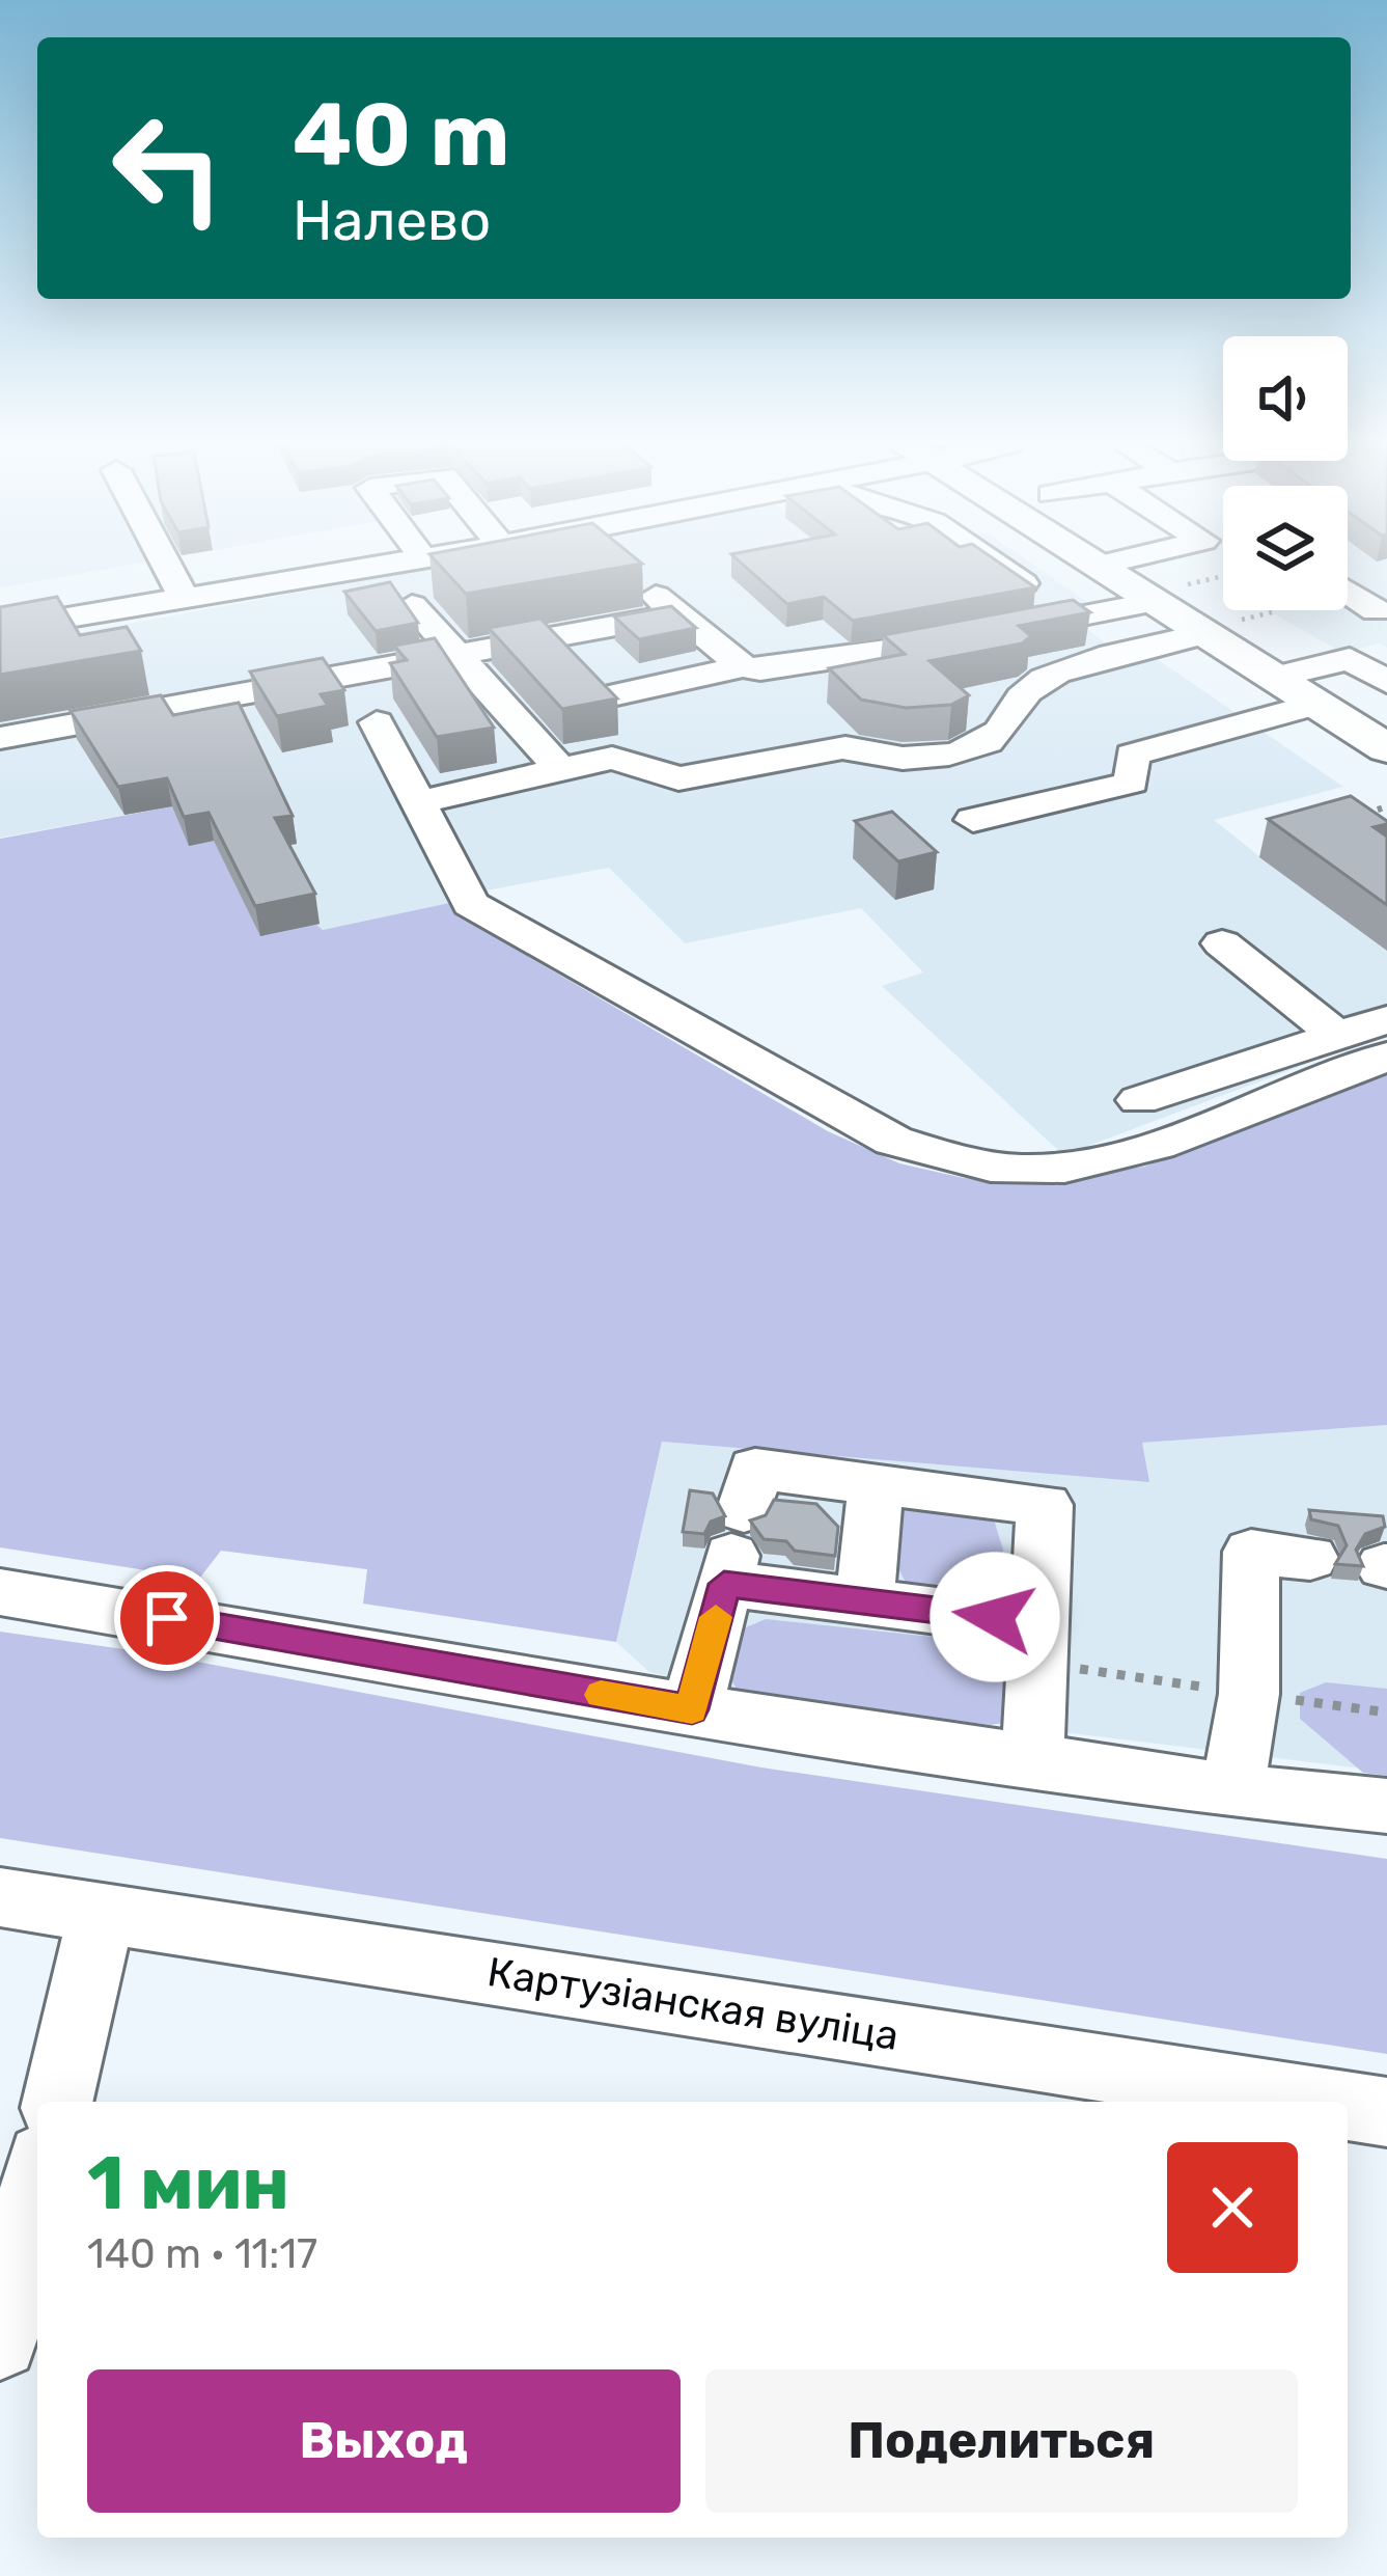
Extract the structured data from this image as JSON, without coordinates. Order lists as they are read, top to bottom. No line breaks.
{"streets":{"street":["Картузіанская вуліца"]},"page":{"turn":["40 m","Налево"],"heading":["1 мин","140 m · 11:17"],"buttons":["Выход","Поделиться"]}}
